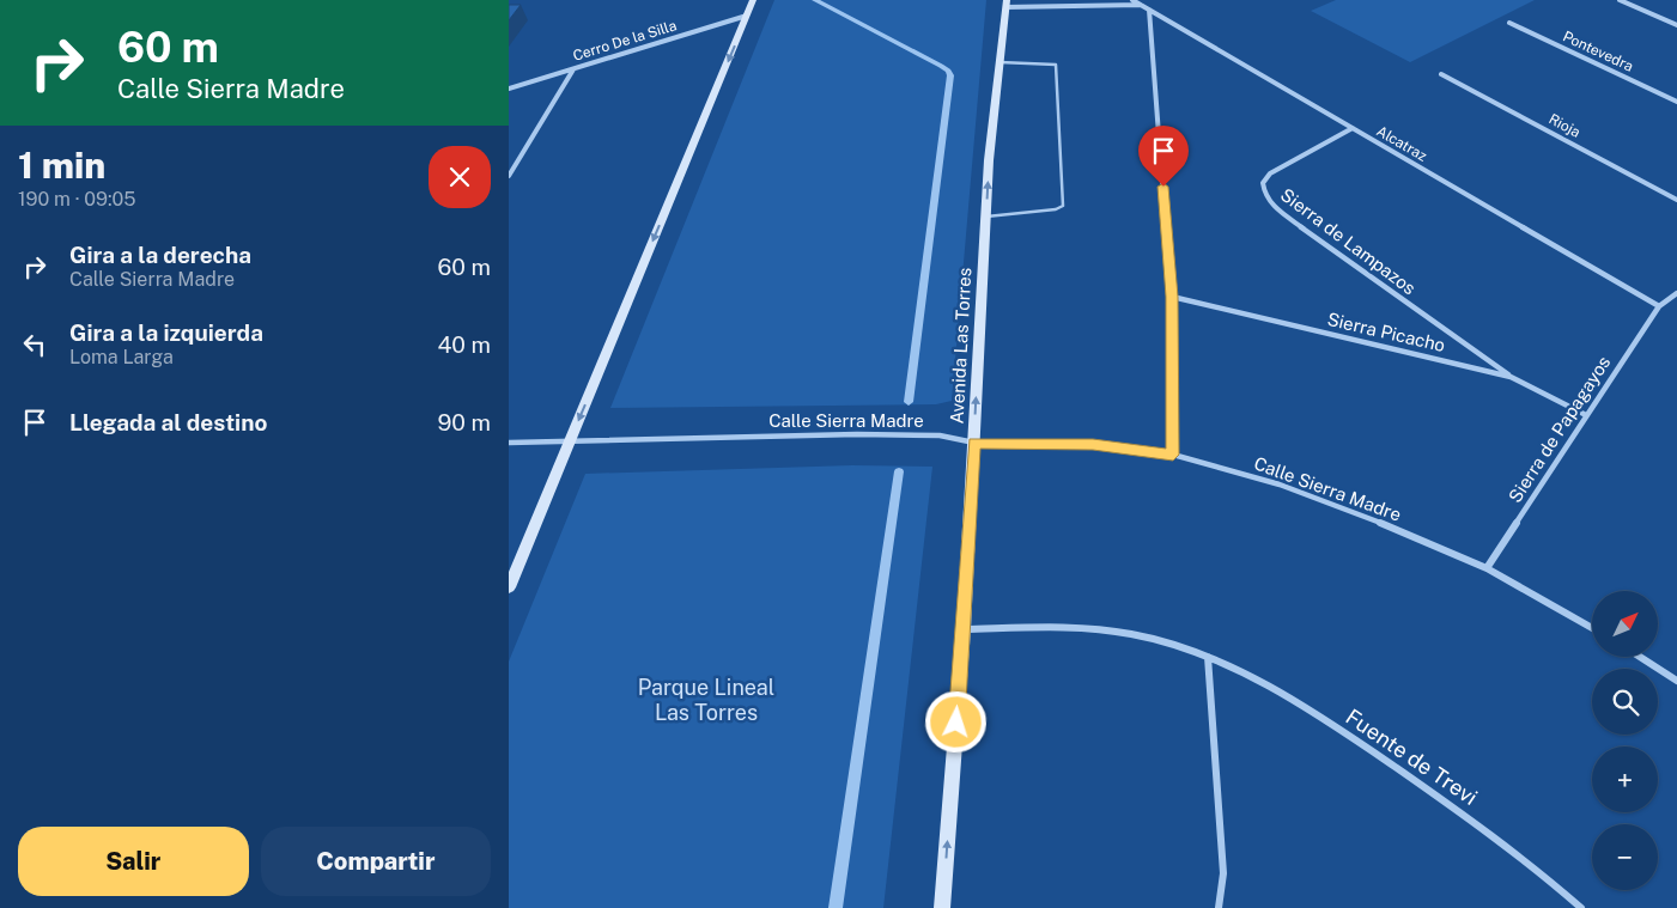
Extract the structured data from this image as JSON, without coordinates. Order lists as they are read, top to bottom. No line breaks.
{"streets":{"street":["Cerro De la Silla","Pontevedra","Rioja","Alcatraz","Sierra de Lampazos","Sierra Picacho","Avenida Las Torres","Calle Sierra Madre","Sierra de Papagayos","Fuente de Trevi"]},"crossings":[["Alcatraz","Sierra de Lampazos"],["Alcatraz","Sierra de Papagayos"],["Sierra de Lampazos","Sierra Picacho"],["Sierra Picacho","Sierra de Papagayos"],["Avenida Las Torres","Calle Sierra Madre"],["Avenida Las Torres","Fuente de Trevi"],["Calle Sierra Madre","Sierra de Papagayos"]],"one_way":["Avenida Las Torres"],"parks":["Parque Lineal Las Torres"],"north":"top right","page":{"turn":["60 m","Calle Sierra Madre"],"heading":["1 min","190 m · 09:05"],"list":[{"name":"Gira a la derecha","note":"Calle Sierra Madre","value":"60 m"},{"name":"Gira a la izquierda","note":"Loma Larga","value":"40 m"},{"name":"Llegada al destino","value":"90 m"}],"map_buttons":["+","−"],"buttons":["Salir","Compartir"]}}
